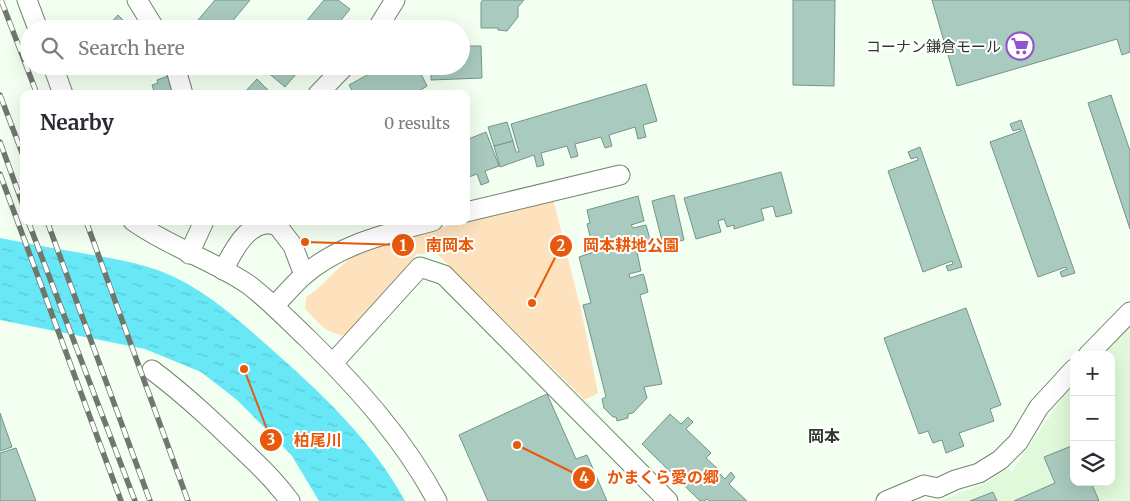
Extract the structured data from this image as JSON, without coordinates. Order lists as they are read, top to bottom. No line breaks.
{"districts":["岡本"],"places":{"supermarket":["コーナン鎌倉モール"],"other":["南岡本","岡本耕地公園","柏尾川","かまくら愛の郷"]},"page":{"search":"Search here","heading":["Nearby","0 results"],"map_buttons":["+","−"]}}
